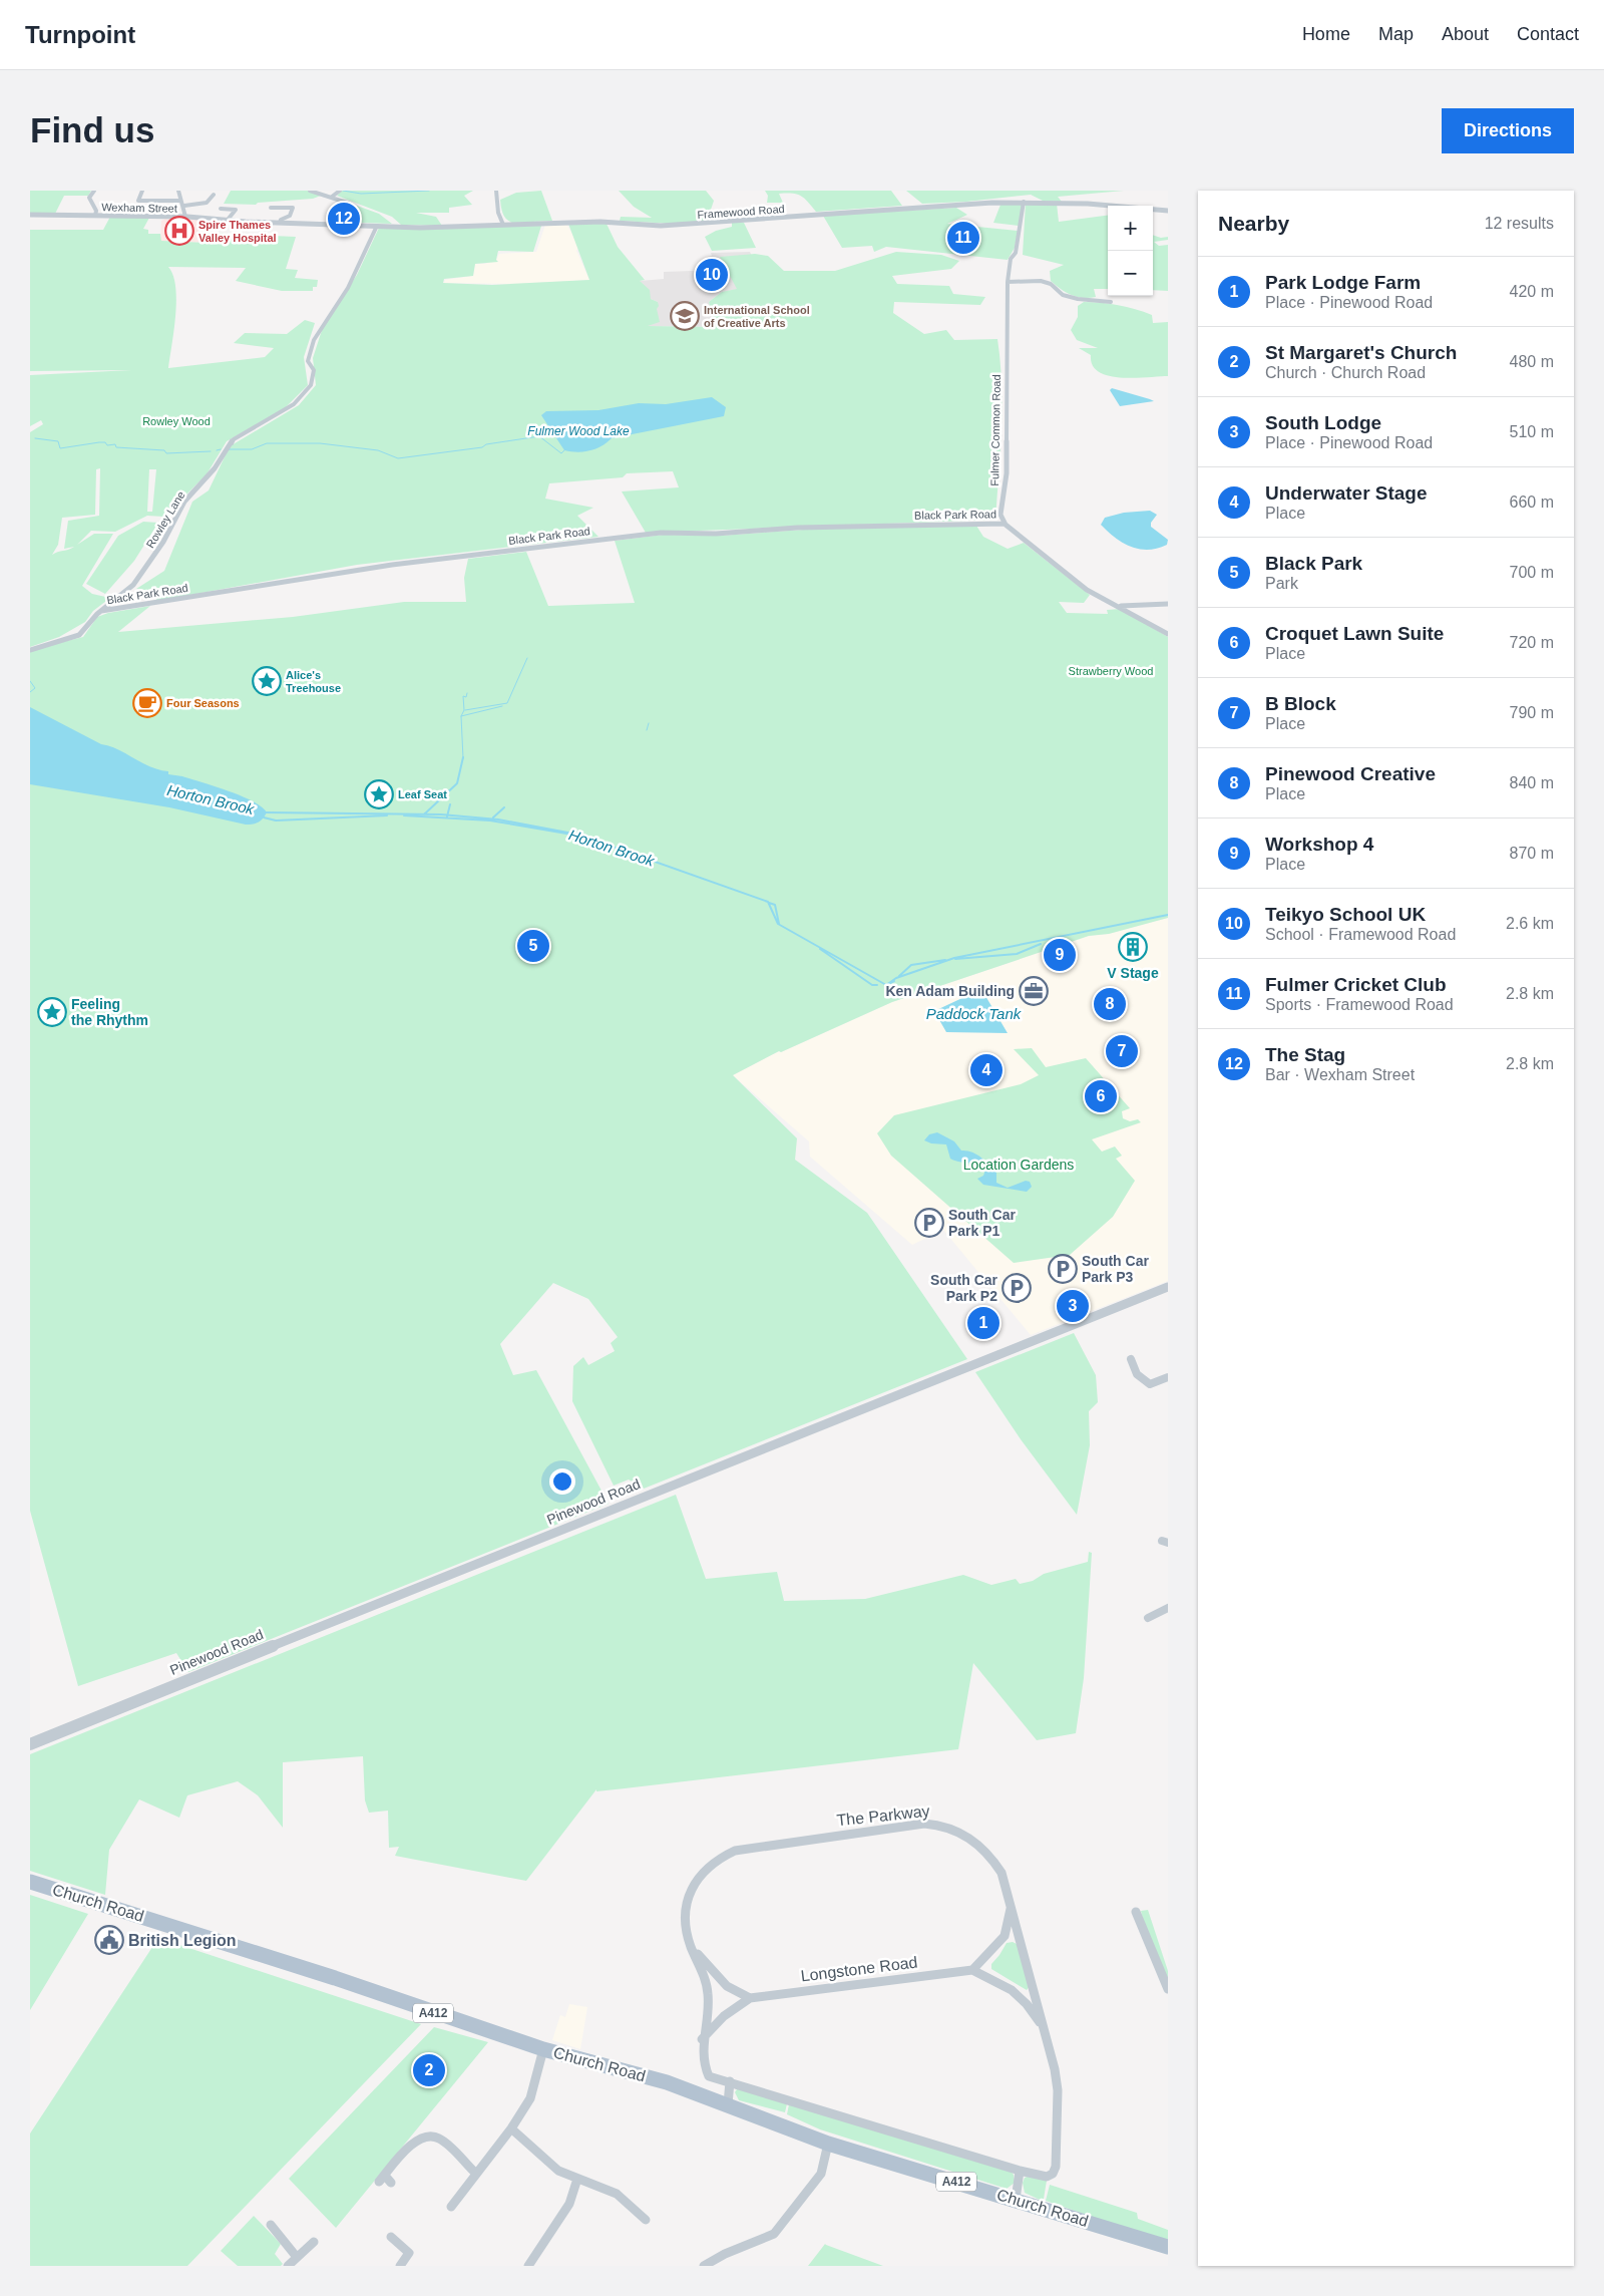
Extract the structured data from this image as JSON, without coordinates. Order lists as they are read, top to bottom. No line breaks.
{"streets":{"main road":["Church Road","A412"],"street":["Wexham Street","Framewood Road","Fulmer Common Road","Black Park Road","Rowley Lane","Pinewood Road","The Parkway","Longstone Road"]},"crossings":[["Wexham Street","Framewood Road"],["Wexham Street","Rowley Lane"],["Framewood Road","Fulmer Common Road"],["Fulmer Common Road","Black Park Road"],["Black Park Road","Rowley Lane"],["The Parkway","Church Road"]],"water":["Fulmer Wood Lake","Horton Brook","Paddock Tank"],"parks":["Rowley Wood","Strawberry Wood","Location Gardens"],"places":{"hospital":["Spire Thames Valley Hospital"],"school or university":["International School of Creative Arts"],"place":["Alice's Treehouse","Leaf Seat","Feeling the Rhythm"],"cafe":["Four Seasons"],"building":["V Stage"],"office":["Ken Adam Building"],"parking":["South Car Park P1","South Car Park P3","South Car Park P2"],"public building":["British Legion"]},"page":{"header":"Turnpoint","nav":["Home","Map","About","Contact"],"buttons":"Directions","title":"Find us","heading":["Nearby","12 results"],"pins":["12","11","10","5","9","8","7","4","6","3","1","2"],"map_buttons":["+","−"],"list":[{"mark":"1","name":"Park Lodge Farm","note":"Place · Pinewood Road","value":"420 m"},{"mark":"2","name":"St Margaret's Church","note":"Church · Church Road","value":"480 m"},{"mark":"3","name":"South Lodge","note":"Place · Pinewood Road","value":"510 m"},{"mark":"4","name":"Underwater Stage","note":"Place","value":"660 m"},{"mark":"5","name":"Black Park","note":"Park","value":"700 m"},{"mark":"6","name":"Croquet Lawn Suite","note":"Place","value":"720 m"},{"mark":"7","name":"B Block","note":"Place","value":"790 m"},{"mark":"8","name":"Pinewood Creative","note":"Place","value":"840 m"},{"mark":"9","name":"Workshop 4","note":"Place","value":"870 m"},{"mark":"10","name":"Teikyo School UK","note":"School · Framewood Road","value":"2.6 km"},{"mark":"11","name":"Fulmer Cricket Club","note":"Sports · Framewood Road","value":"2.8 km"},{"mark":"12","name":"The Stag","note":"Bar · Wexham Street","value":"2.8 km"}]}}
